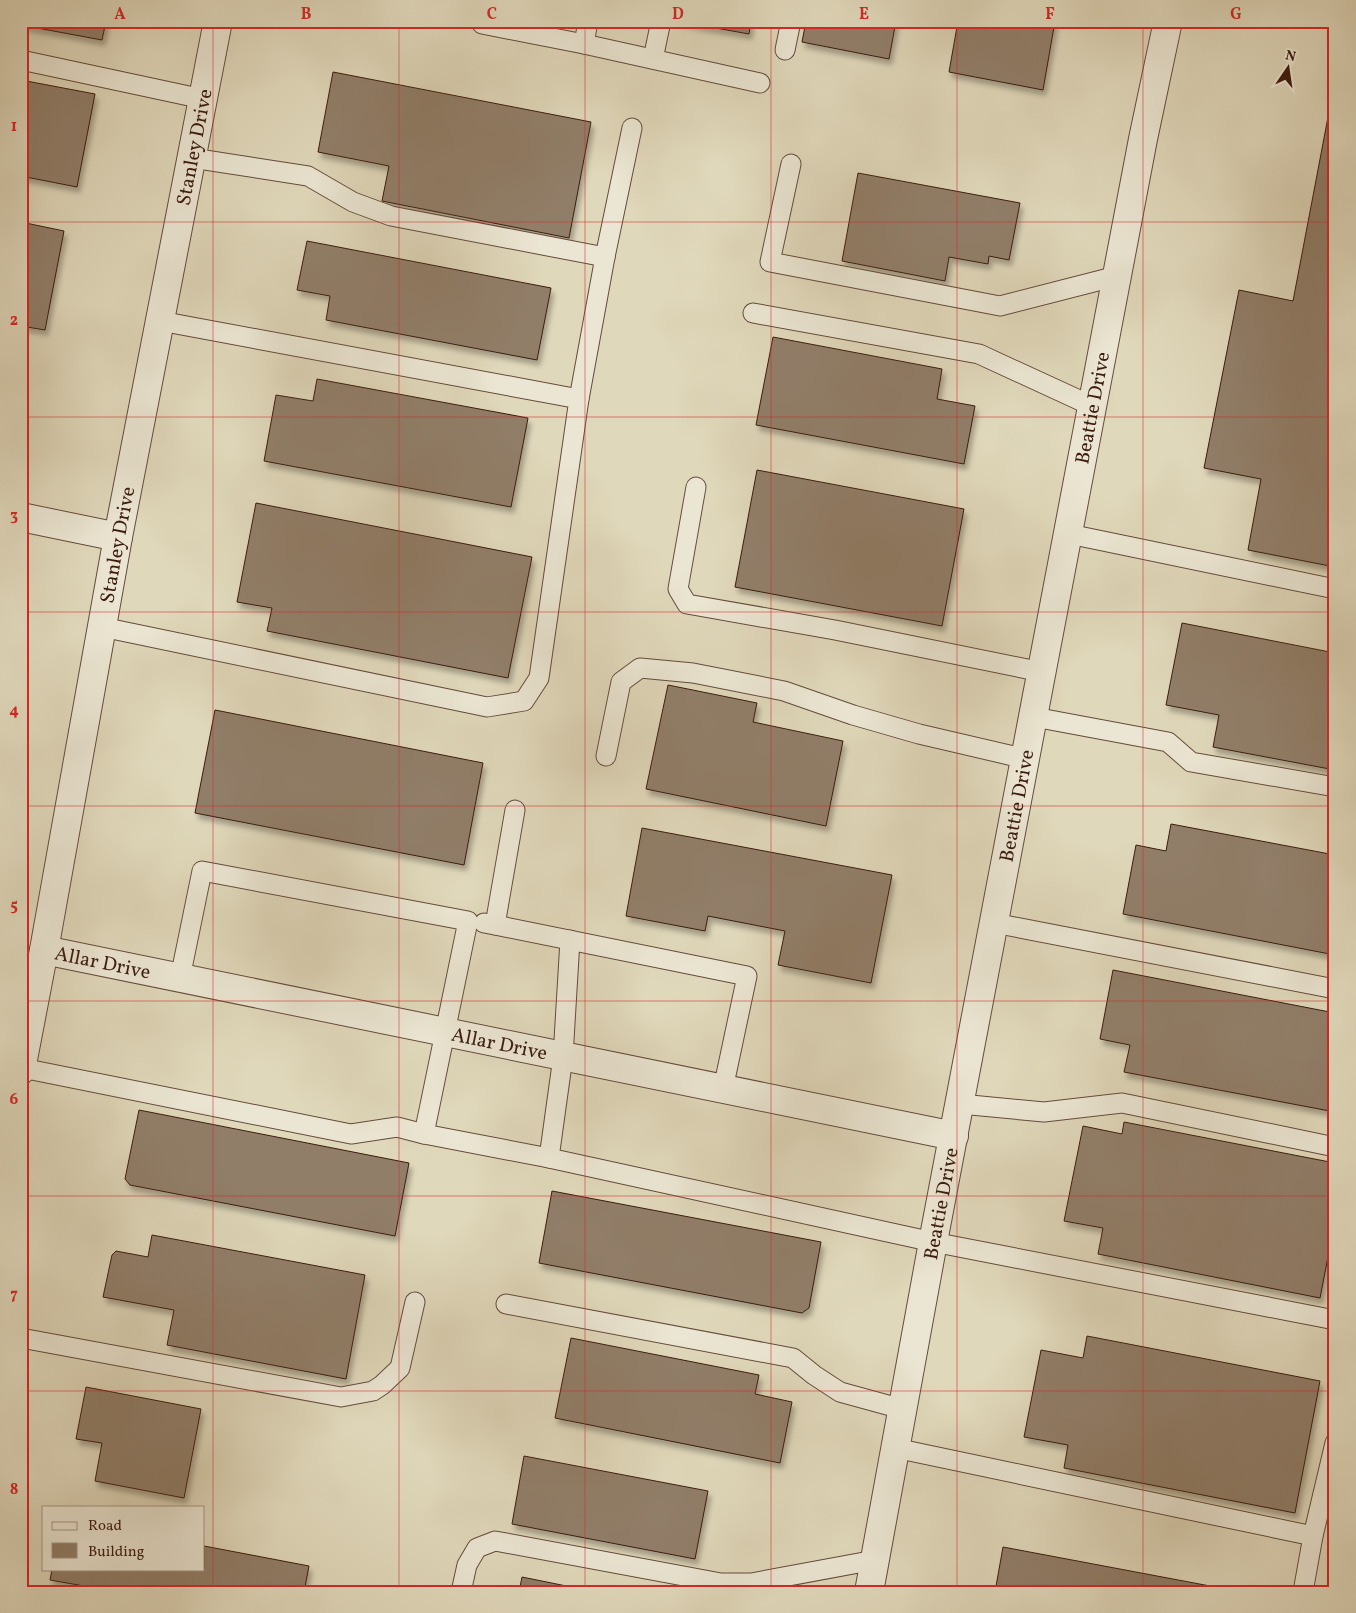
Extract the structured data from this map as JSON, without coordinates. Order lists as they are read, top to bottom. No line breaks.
{"streets":{"street":["Stanley Drive","Beattie Drive","Allar Drive"]},"crossings":[["Stanley Drive","Allar Drive"],["Beattie Drive","Allar Drive"]],"legend":["Road","Building"],"north":"top","grid":{"columns":["A","B","C","D","E","F","G"],"rows":["1","2","3","4","5","6","7","8"]}}
